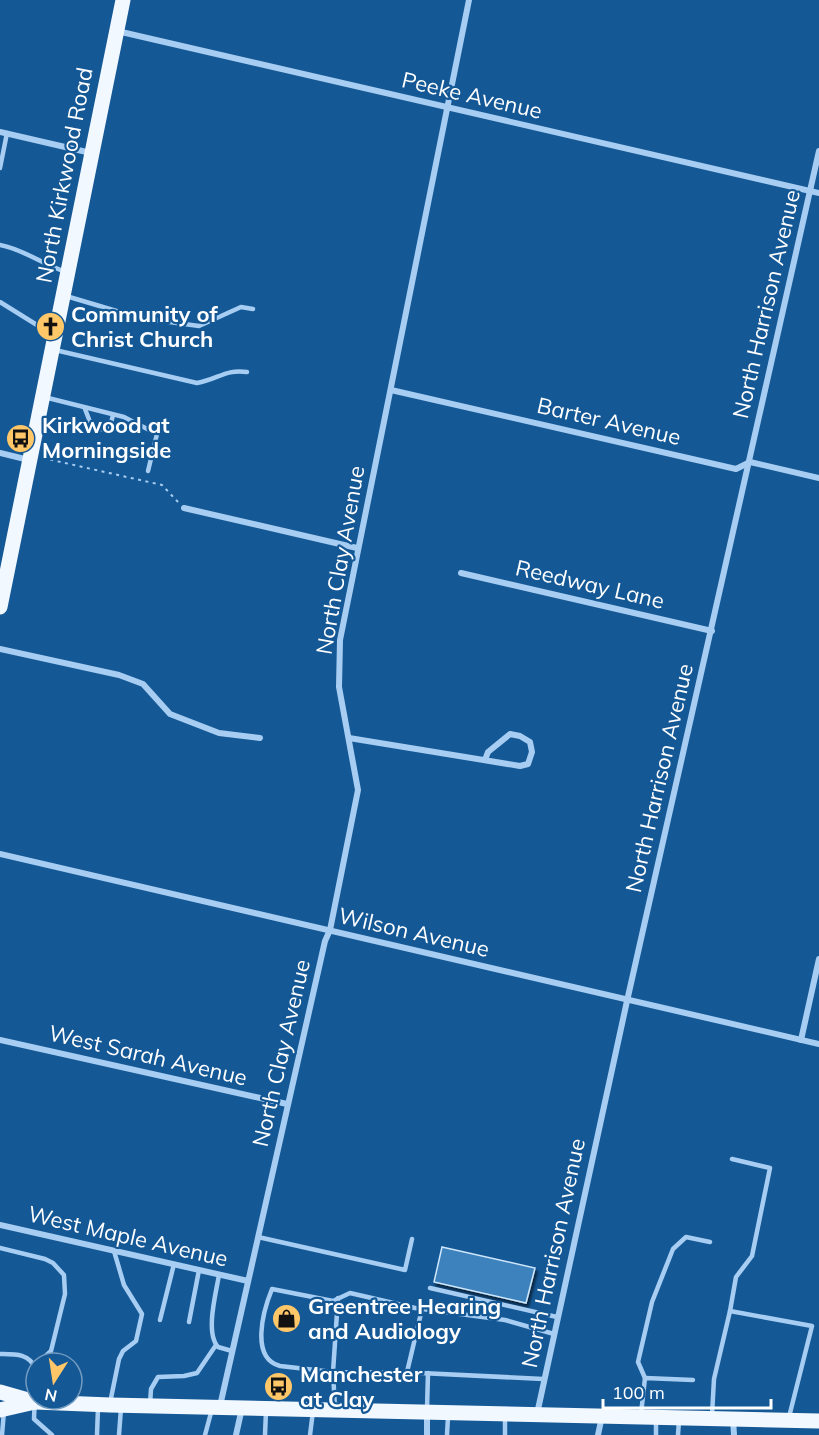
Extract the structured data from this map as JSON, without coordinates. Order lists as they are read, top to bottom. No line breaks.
{"streets":{"main road":["North Kirkwood Road"],"street":["Peeke Avenue","North Harrison Avenue","Barter Avenue","North Clay Avenue","Reedway Lane","Wilson Avenue","West Sarah Avenue","West Maple Avenue"]},"crossings":[["Peeke Avenue","North Kirkwood Road"],["Peeke Avenue","North Harrison Avenue"],["Peeke Avenue","North Clay Avenue"],["North Harrison Avenue","Barter Avenue"],["North Harrison Avenue","Reedway Lane"],["North Harrison Avenue","Wilson Avenue"],["Barter Avenue","North Clay Avenue"],["North Clay Avenue","Wilson Avenue"],["North Clay Avenue","West Sarah Avenue"],["North Clay Avenue","West Maple Avenue"]],"places":{"church":["Community of Christ Church"],"bus stop":["Kirkwood at Morningside","Manchester at Clay"],"shop":["Greentree Hearing and Audiology"]},"scale_bar":"100 m","north":"bottom"}
